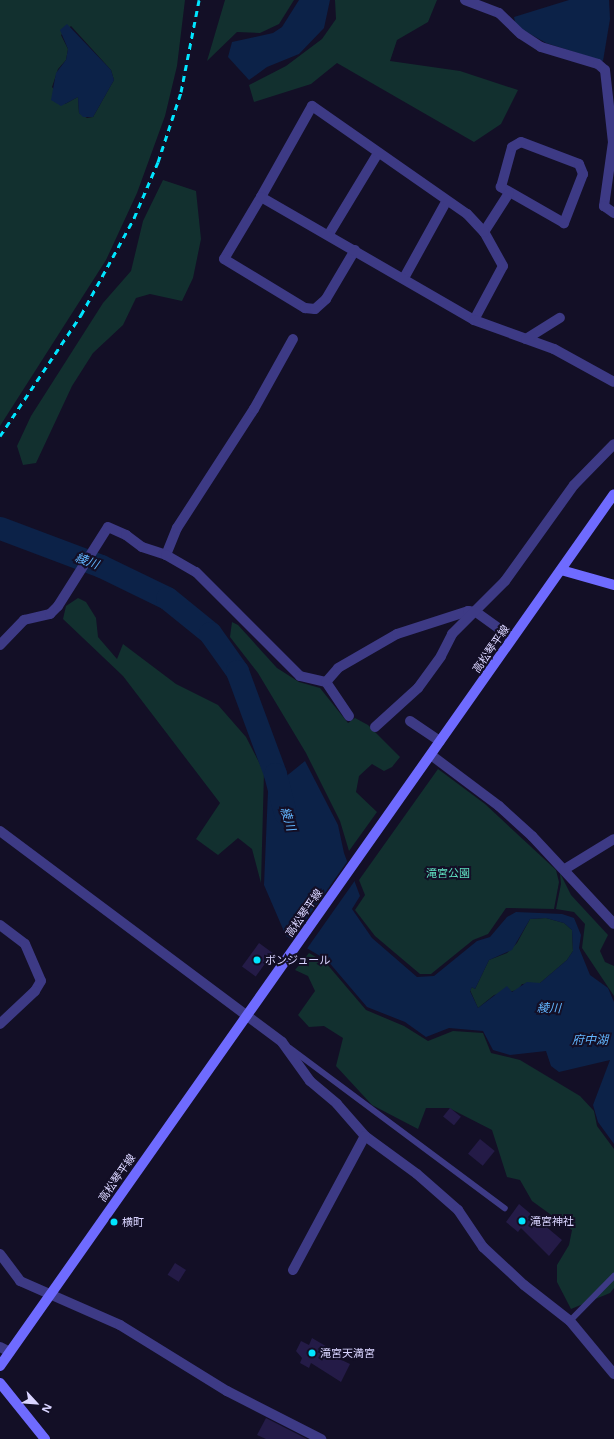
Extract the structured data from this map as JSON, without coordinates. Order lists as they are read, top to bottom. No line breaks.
{"streets":{"main road":["高松琴平線"]},"water":["綾川","府中湖"],"parks":["滝宮公園"],"places":["ボンジュール","滝宮神社","横町","滝宮天満宮"],"north":"bottom right"}
